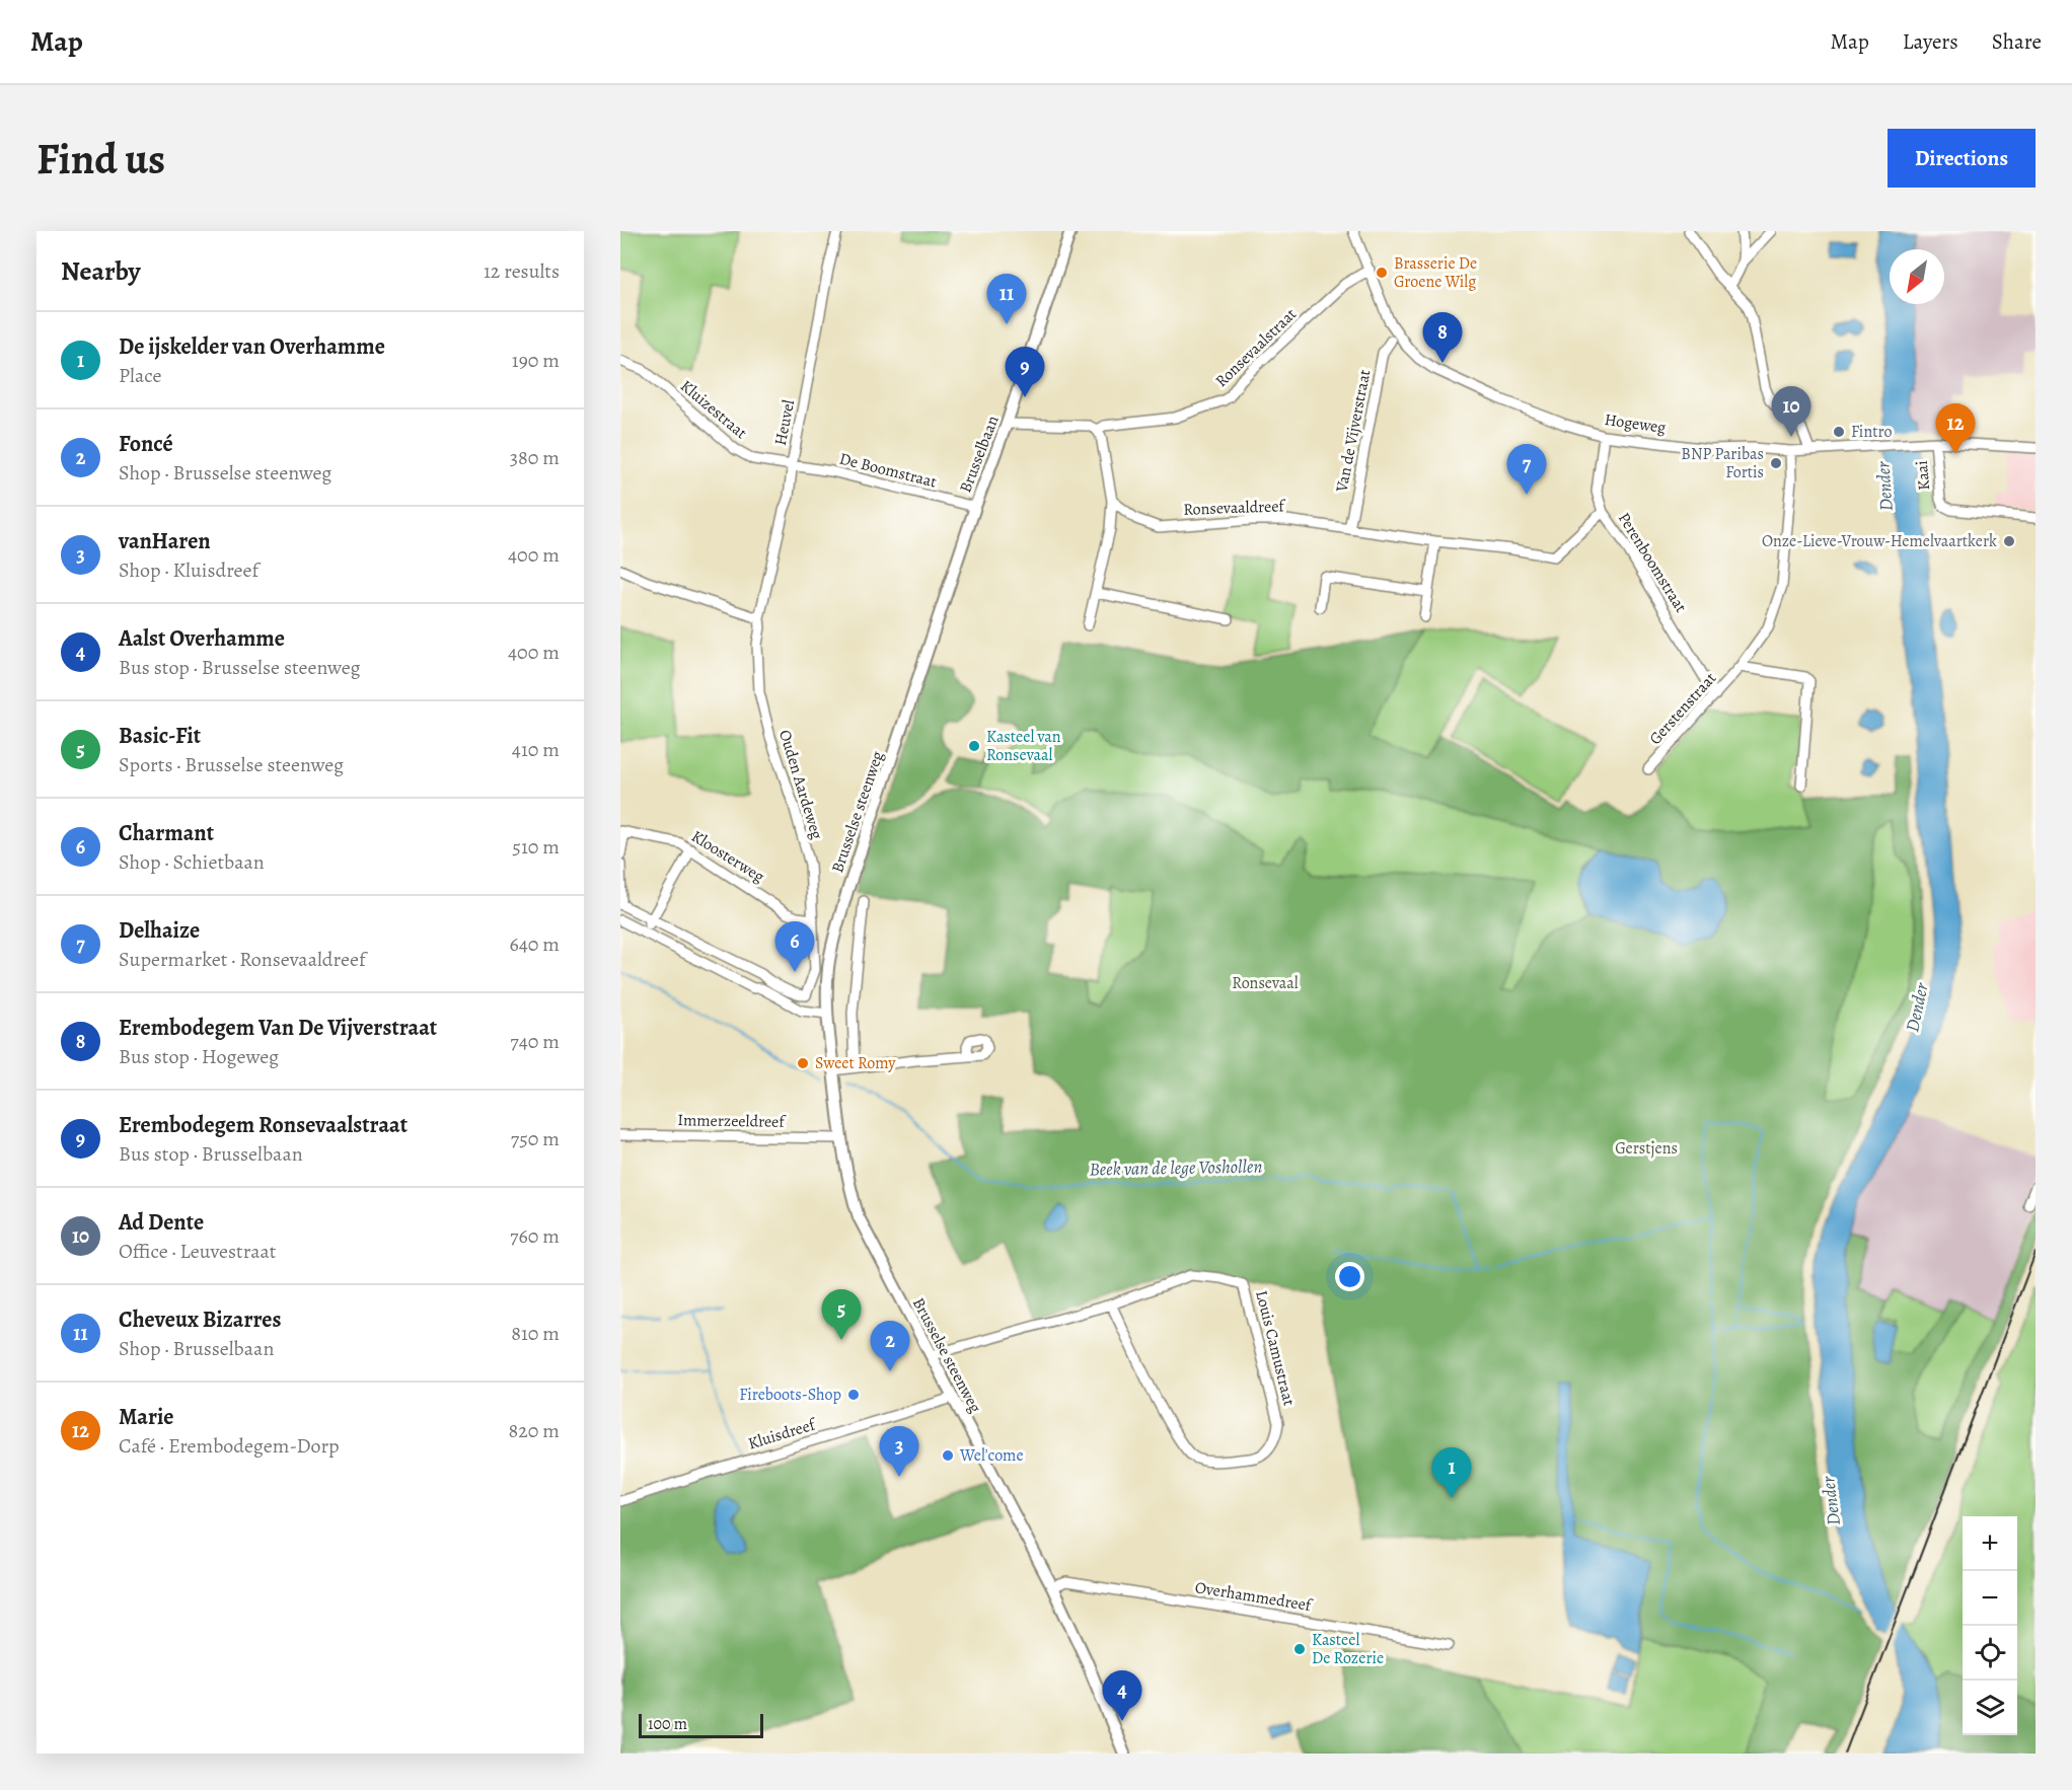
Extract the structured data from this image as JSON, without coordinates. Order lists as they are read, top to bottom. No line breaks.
{"streets":{"main road":["Brusselbaan","Brusselse steenweg"],"street":["Ronsevaalstraat","Kluizestraat","Heuvel","Hogeweg","Van de Vijverstraat","De Boomstraat","Kaai","Ronsevaaldreef","Perenboomstraat","Gerstenstraat","Ouden Aardeweg","Kloosterweg","Immerzeeldreef","Louis Camustraat","Kluisdreef","Overhammedreef"]},"crossings":[["Ronsevaalstraat","Hogeweg"],["Ronsevaalstraat","Brusselbaan"],["Kluizestraat","Heuvel"],["Kluizestraat","De Boomstraat"],["Heuvel","De Boomstraat"],["Heuvel","Ouden Aardeweg"],["Hogeweg","Van de Vijverstraat"],["Hogeweg","Kaai"],["Hogeweg","Perenboomstraat"],["Hogeweg","Gerstenstraat"],["Van de Vijverstraat","Ronsevaaldreef"],["Brusselbaan","De Boomstraat"],["Brusselbaan","Brusselse steenweg"],["Ronsevaaldreef","Perenboomstraat"],["Perenboomstraat","Gerstenstraat"],["Ouden Aardeweg","Kloosterweg"],["Brusselse steenweg","Immerzeeldreef"],["Brusselse steenweg","Louis Camustraat"],["Brusselse steenweg","Kluisdreef"],["Brusselse steenweg","Overhammedreef"]],"water":["Dender","Beek van de lege Voshollen"],"parks":["Ronsevaal","Gerstjens"],"places":["Brasserie De Groene Wilg","Fintro","BNP Paribas Fortis","Onze-Lieve-Vrouw-Hemelvaartkerk","Kasteel van Ronsevaal","Sweet Romy","Fireboots-Shop","Wel'come","Kasteel De Rozerie"],"scale_bar":"100 m","north":"bottom left","page":{"header":"Map","nav":["Map","Layers","Share"],"buttons":"Directions","title":"Find us","heading":["Nearby","12 results"],"pins":["11","8","9","10","12","7","6","5","2","3","1","4"],"list":[{"mark":"1","name":"De ijskelder van Overhamme","note":"Place","value":"190 m"},{"mark":"2","name":"Foncé","note":"Shop · Brusselse steenweg","value":"380 m"},{"mark":"3","name":"vanHaren","note":"Shop · Kluisdreef","value":"400 m"},{"mark":"4","name":"Aalst Overhamme","note":"Bus stop · Brusselse steenweg","value":"400 m"},{"mark":"5","name":"Basic-Fit","note":"Sports · Brusselse steenweg","value":"410 m"},{"mark":"6","name":"Charmant","note":"Shop · Schietbaan","value":"510 m"},{"mark":"7","name":"Delhaize","note":"Supermarket · Ronsevaaldreef","value":"640 m"},{"mark":"8","name":"Erembodegem Van De Vijverstraat","note":"Bus stop · Hogeweg","value":"740 m"},{"mark":"9","name":"Erembodegem Ronsevaalstraat","note":"Bus stop · Brusselbaan","value":"750 m"},{"mark":"10","name":"Ad Dente","note":"Office · Leuvestraat","value":"760 m"},{"mark":"11","name":"Cheveux Bizarres","note":"Shop · Brusselbaan","value":"810 m"},{"mark":"12","name":"Marie","note":"Café · Erembodegem-Dorp","value":"820 m"}],"map_buttons":["+","−"],"scale":"100 m"}}
